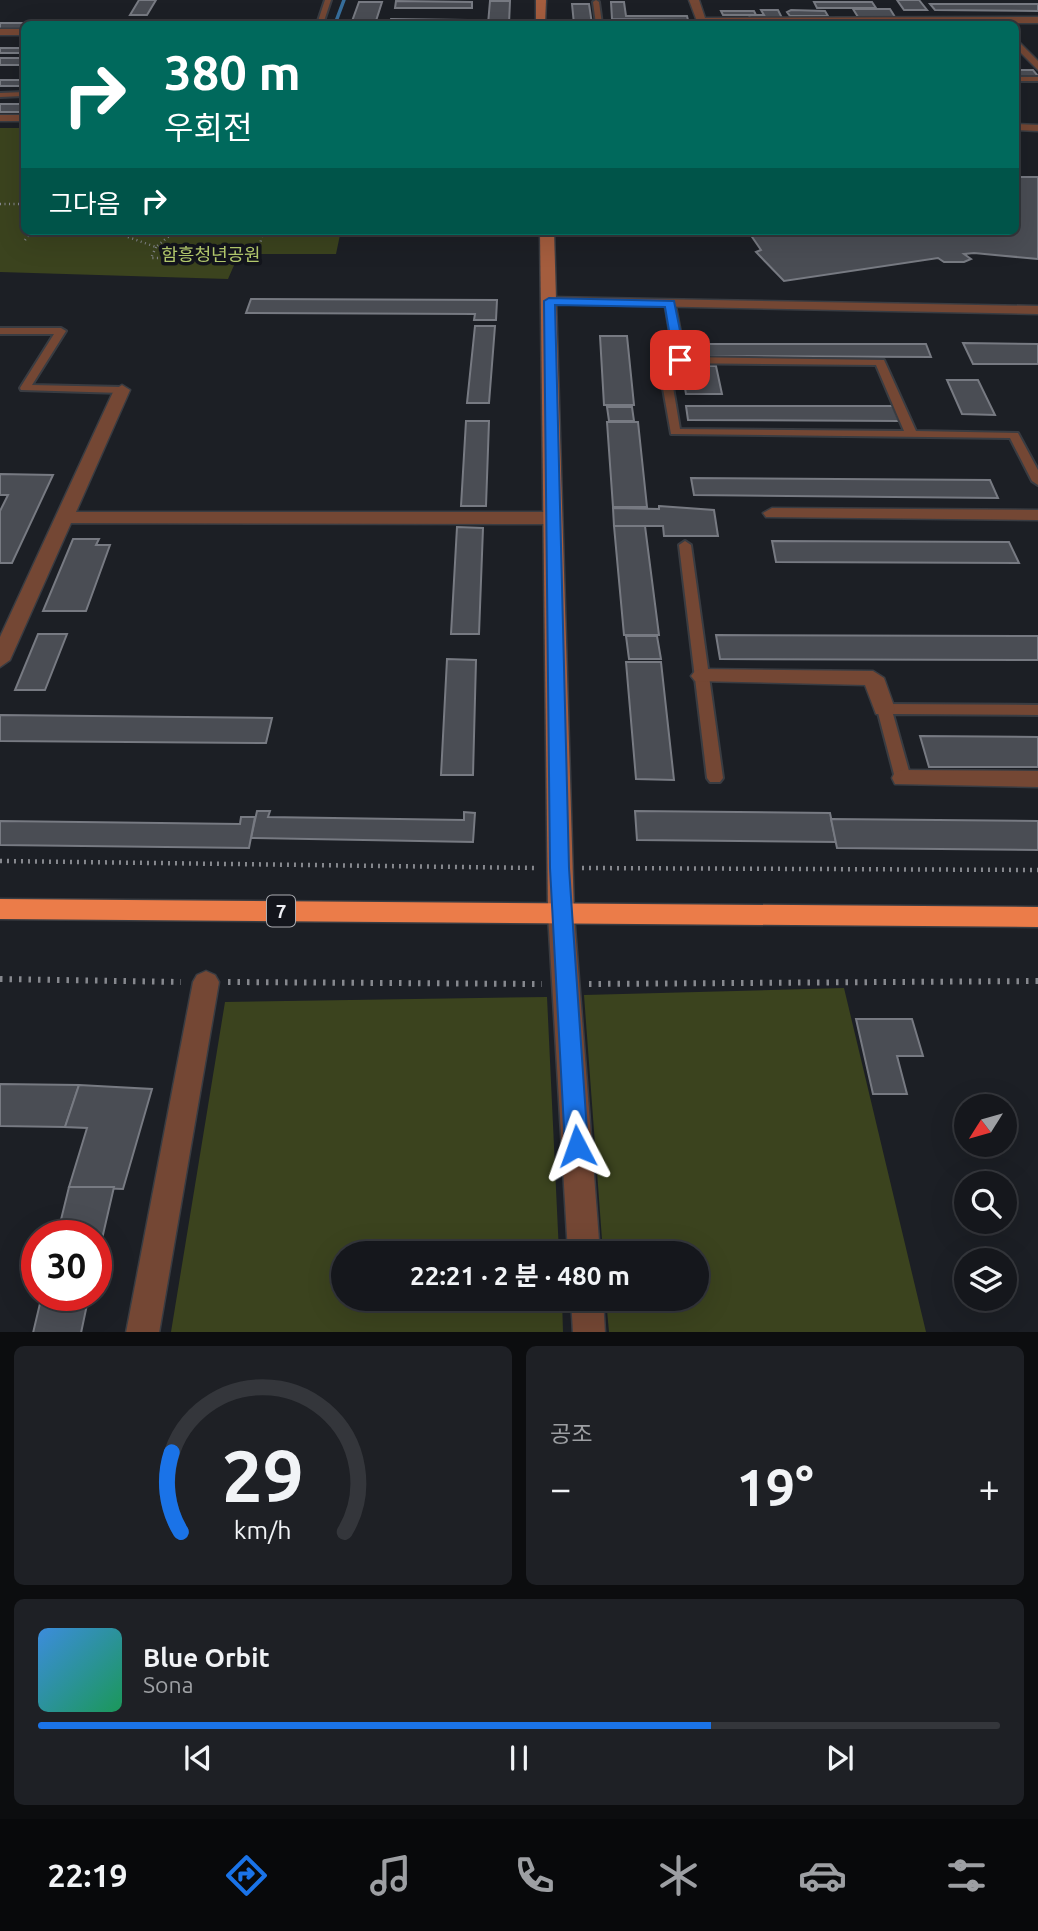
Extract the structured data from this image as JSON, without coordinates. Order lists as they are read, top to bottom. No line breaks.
{"streets":{"highway":["7"]},"parks":["함흥청년공원"],"north":"bottom left","page":{"turn":["380 m","우회전"],"then":"그다음","limit":"30","trip":"22:21 · 2 분 · 480 m","tile":"공조","heat":["−","19°","+"],"song":["Blue Orbit","Sona"],"tabs":"22:19","gauge":["29","km/h"]}}
